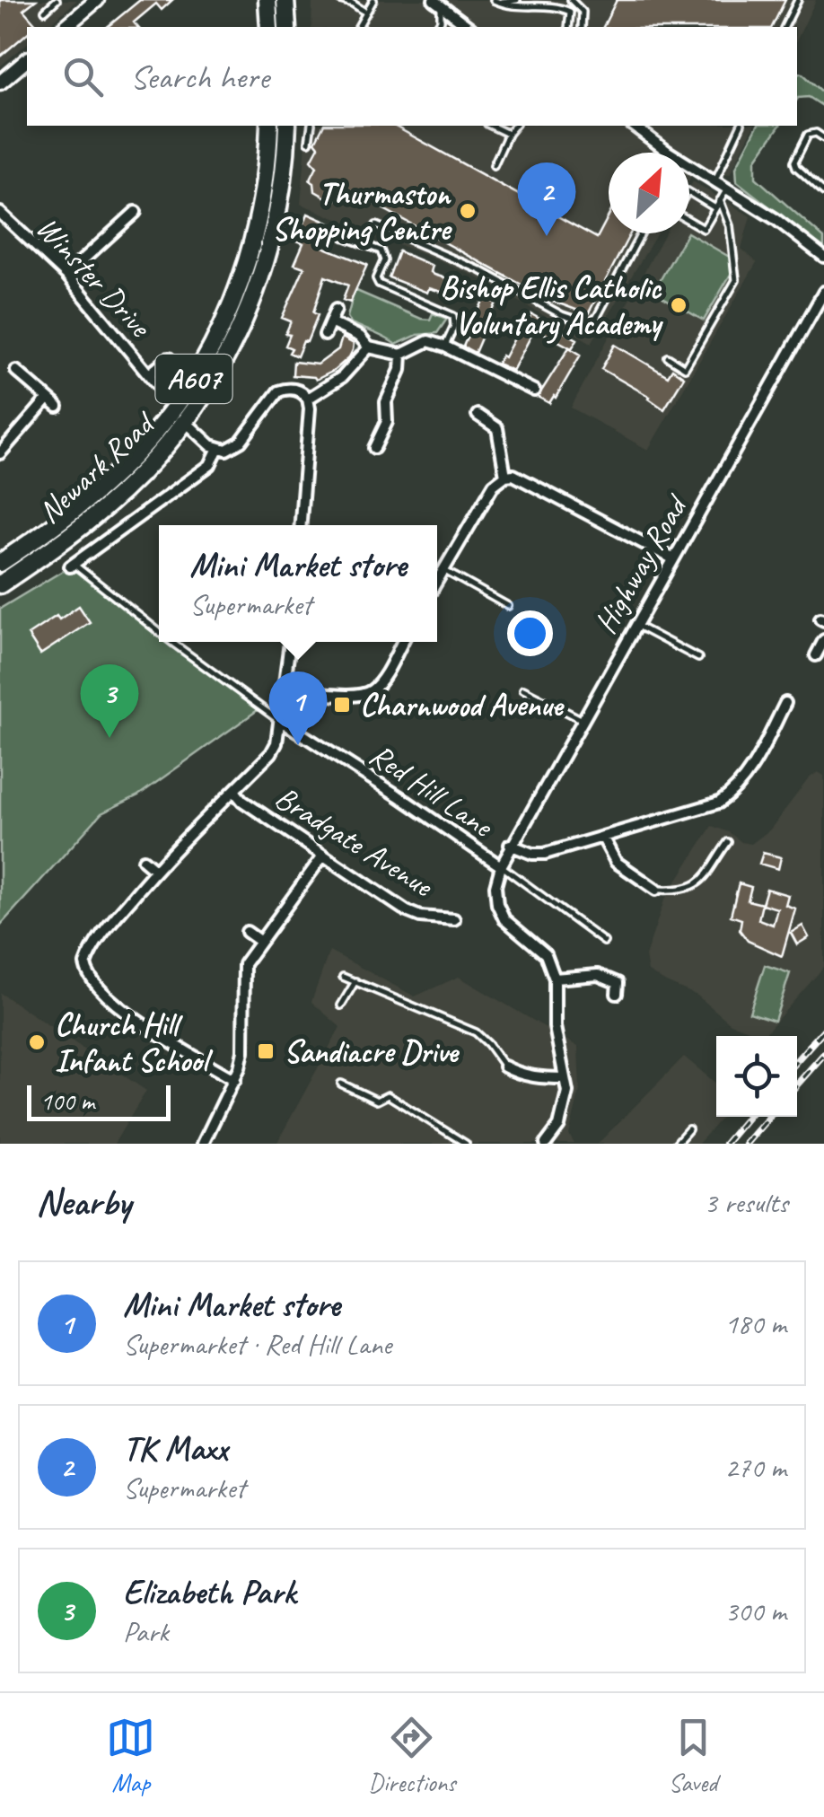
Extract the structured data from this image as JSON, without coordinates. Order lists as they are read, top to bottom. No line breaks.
{"streets":{"highway":["A607","Newark Road"],"street":["Winster Drive","Highway Road","Red Hill Lane","Bradgate Avenue"]},"crossings":[["Highway Road","Red Hill Lane"]],"places":{"other":["Thurmaston Shopping Centre","Bishop Ellis Catholic Voluntary Academy","Church Hill Infant School"],"transit":["Charnwood Avenue","Sandiacre Drive"]},"scale_bar":"100 m","north":"top right","page":{"search":"Search here","pins":["2","3","1"],"popup":["Mini Market store","Supermarket"],"scale":"100 m","heading":["Nearby","3 results"],"list":[{"mark":"1","name":"Mini Market store","note":"Supermarket · Red Hill Lane","value":"180 m"},{"mark":"2","name":"TK Maxx","note":"Supermarket","value":"270 m"},{"mark":"3","name":"Elizabeth Park","note":"Park","value":"300 m"}],"nav":["Map","Directions","Saved"]}}
